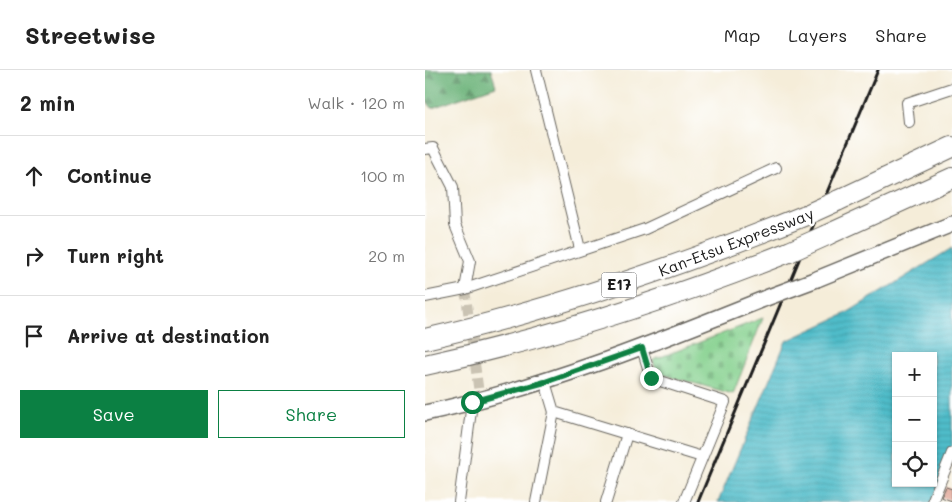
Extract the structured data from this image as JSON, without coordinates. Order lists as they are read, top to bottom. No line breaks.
{"streets":{"highway":["Kan-Etsu Expressway","E17"]},"page":{"header":"Streetwise","nav":["Map","Layers","Share"],"heading":["2 min","Walk · 120 m"],"list":[["Continue","100 m"],["Turn right","20 m"],"Arrive at destination"],"map_buttons":["+","−"],"buttons":["Save","Share"]}}
